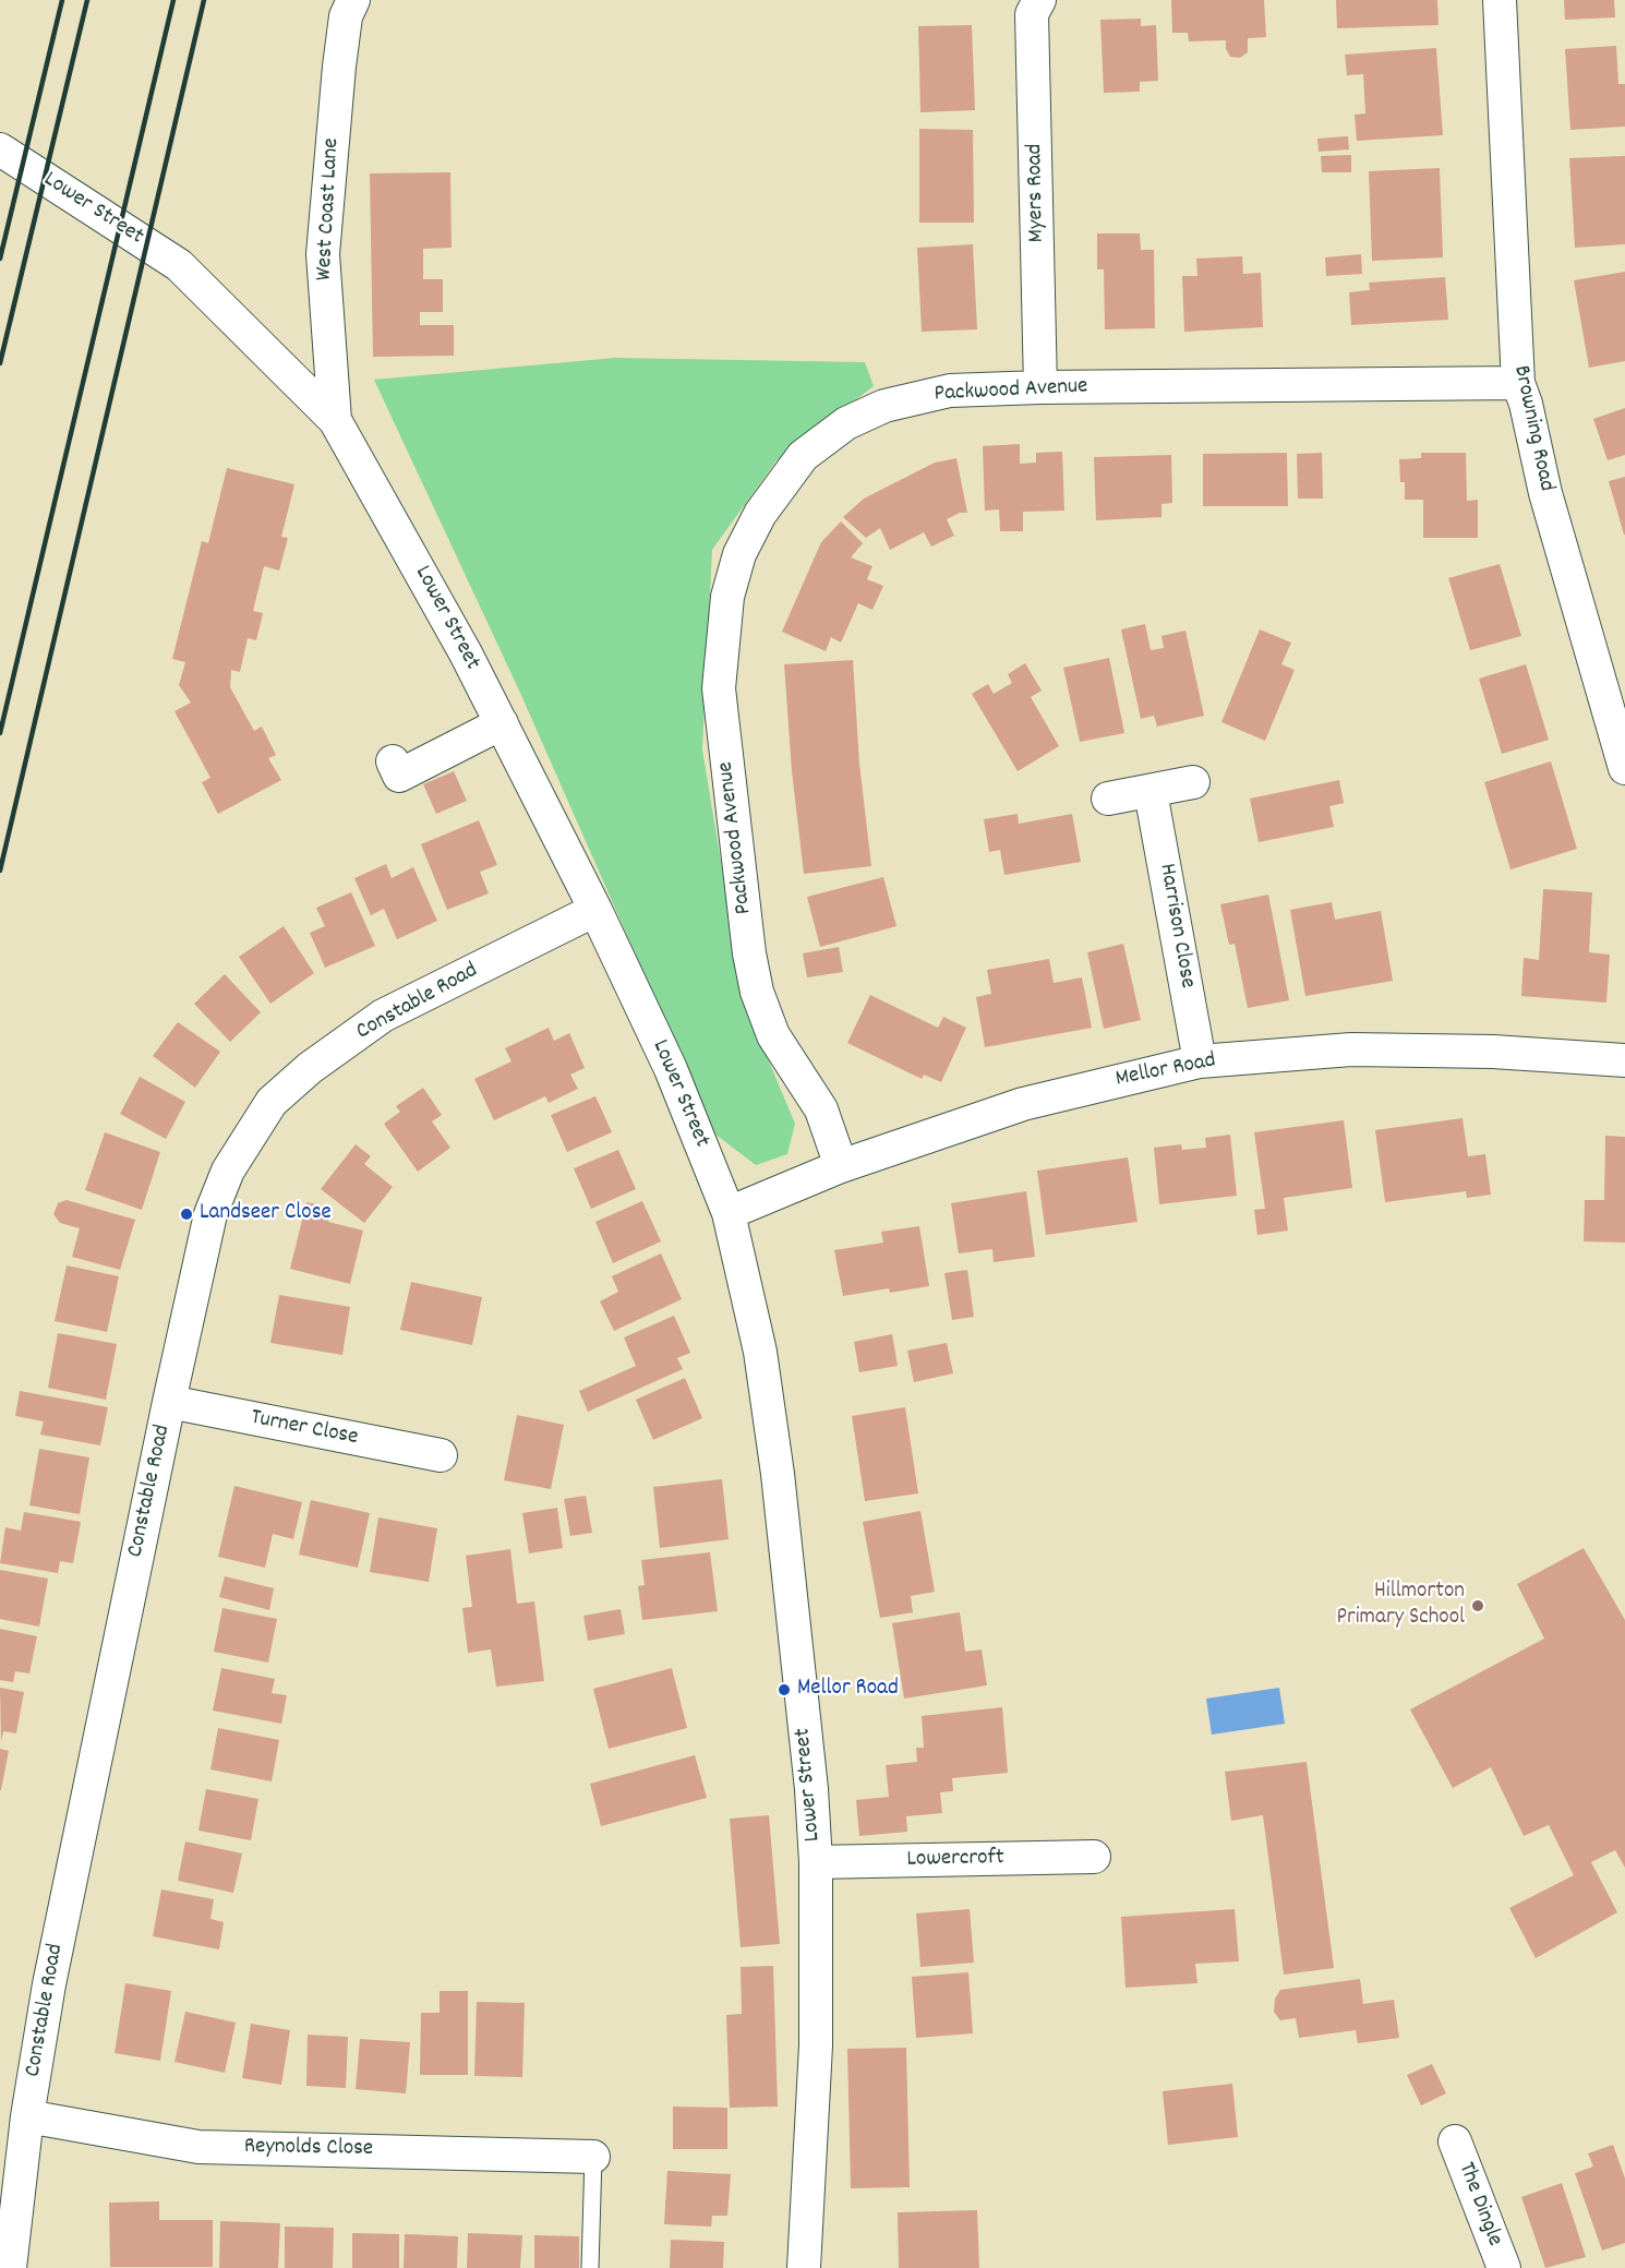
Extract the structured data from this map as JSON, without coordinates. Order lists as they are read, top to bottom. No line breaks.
{"streets":{"street":["Myers Road","Lower Street","West Coast Lane","Packwood Avenue","Browning Road","Harrison Close","Constable Road","Mellor Road","Turner Close","Lowercroft","Reynolds Close","The Dingle"]},"crossings":[["Myers Road","Packwood Avenue"],["Lower Street","West Coast Lane"],["Lower Street","Constable Road"],["Lower Street","Mellor Road"],["Lower Street","Lowercroft"],["Packwood Avenue","Browning Road"],["Packwood Avenue","Mellor Road"],["Harrison Close","Mellor Road"],["Constable Road","Turner Close"],["Constable Road","Reynolds Close"]],"places":["Landseer Close","Hillmorton Primary School","Mellor Road"]}
